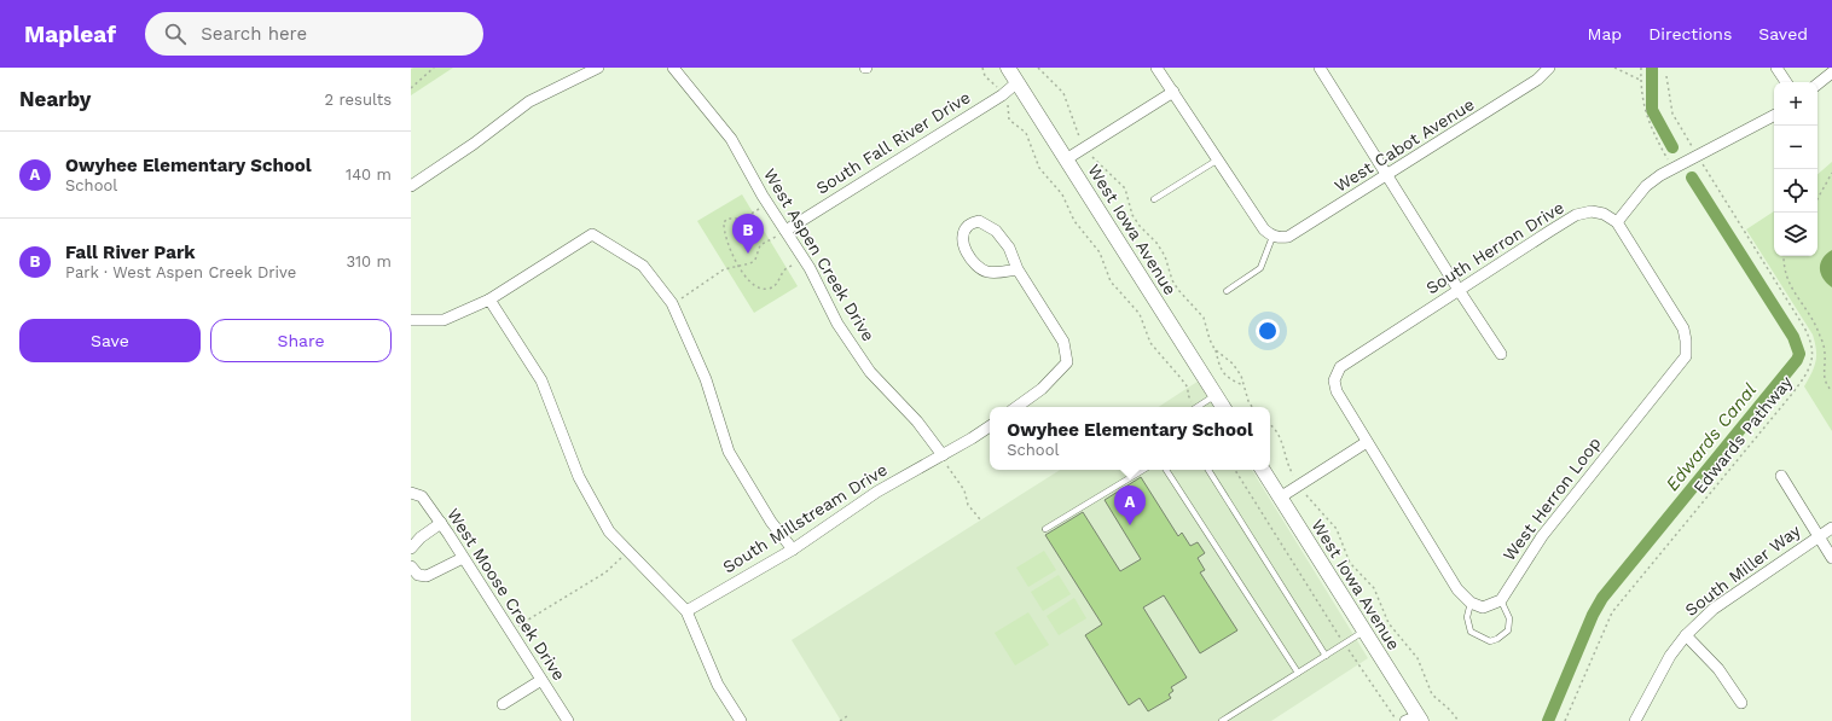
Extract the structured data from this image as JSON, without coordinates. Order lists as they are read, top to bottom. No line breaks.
{"streets":{"street":["South Fall River Drive","West Cabot Avenue","West Iowa Avenue","South Herron Drive","West Aspen Creek Drive","West Herron Loop","South Millstream Drive","South Miller Way","West Moose Creek Drive"],"path":["Edwards Pathway"]},"crossings":[["South Fall River Drive","West Iowa Avenue"],["South Fall River Drive","West Aspen Creek Drive"],["South Herron Drive","West Herron Loop"],["West Aspen Creek Drive","South Millstream Drive"]],"water":["Edwards Canal"],"page":{"header":"Mapleaf","search":"Search here","nav":["Map","Directions","Saved"],"heading":["Nearby","2 results"],"map_buttons":["+","−"],"list":[{"mark":"A","name":"Owyhee Elementary School","note":"School","value":"140 m"},{"mark":"B","name":"Fall River Park","note":"Park · West Aspen Creek Drive","value":"310 m"}],"pins":["B","A"],"buttons":["Save","Share"],"popup":["Owyhee Elementary School","School"]}}
